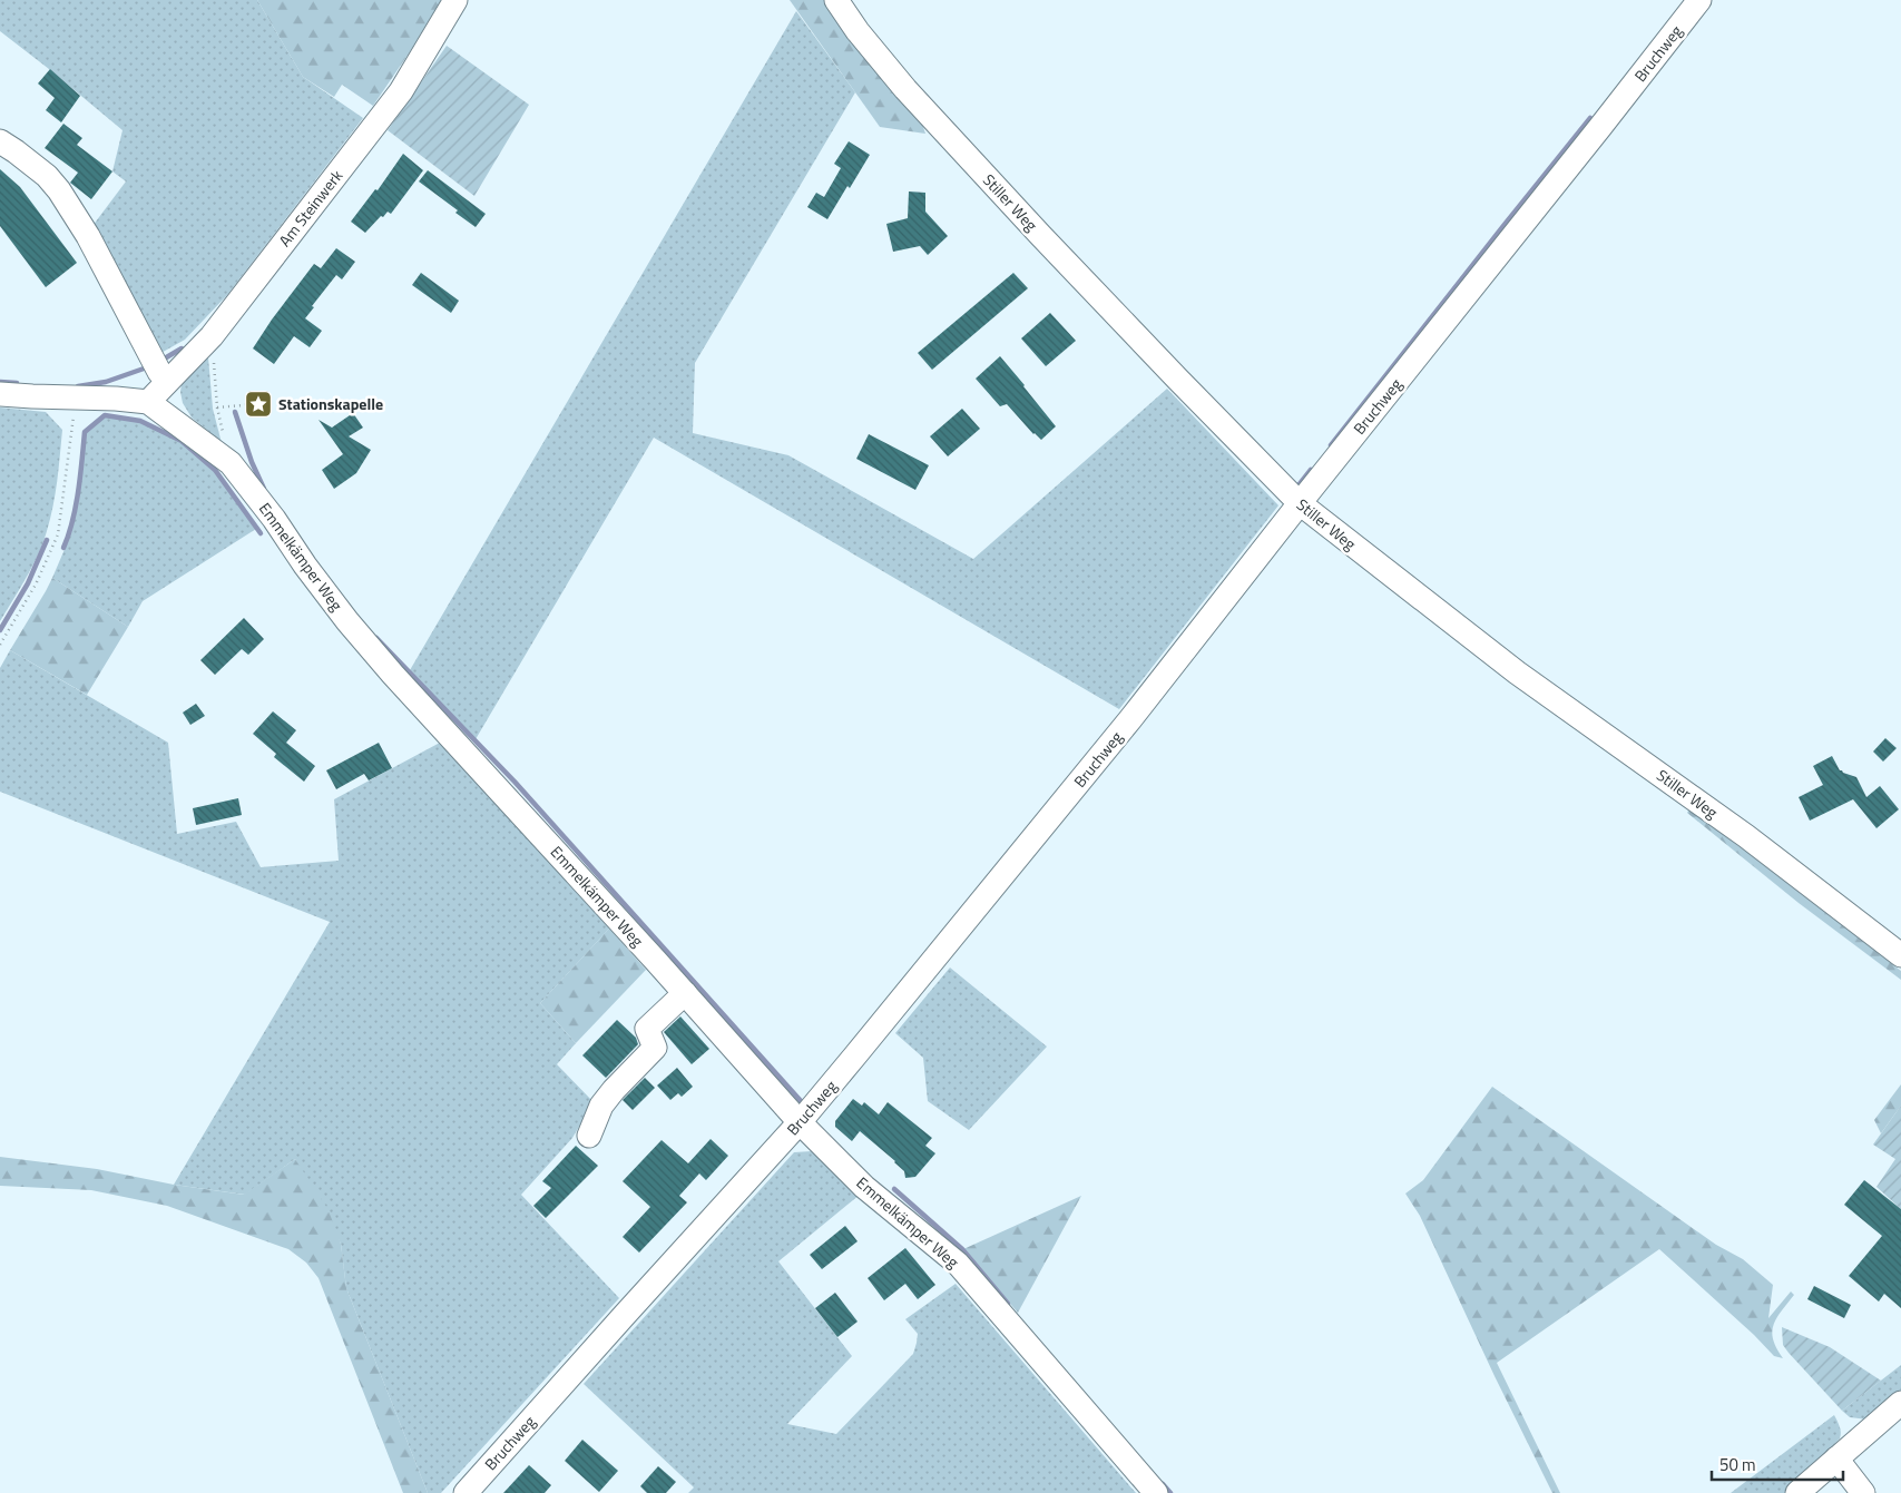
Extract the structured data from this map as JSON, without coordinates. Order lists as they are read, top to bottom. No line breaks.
{"streets":{"street":["Bruchweg","Stiller Weg","Am Steinwerk","Emmelkämper Weg"]},"crossings":[["Bruchweg","Stiller Weg"],["Bruchweg","Emmelkämper Weg"],["Am Steinwerk","Emmelkämper Weg"]],"places":{"place":["Stationskapelle"]},"scale_bar":"50 m"}
